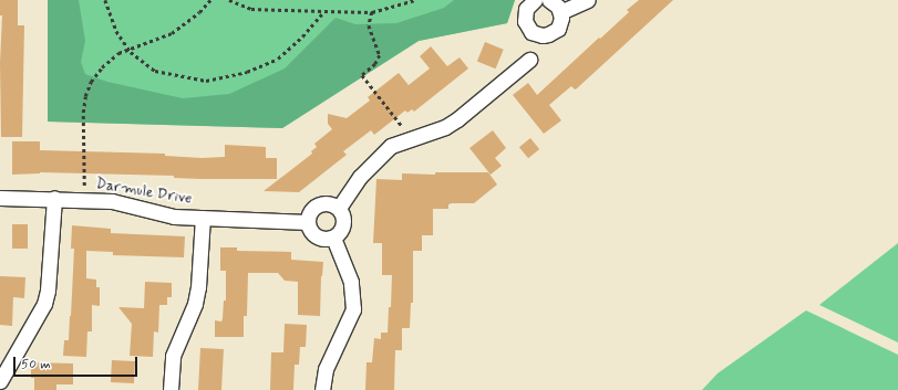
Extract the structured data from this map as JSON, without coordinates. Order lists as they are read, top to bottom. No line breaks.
{"streets":{"street":["Darmule Drive"]},"scale_bar":"50 m"}
